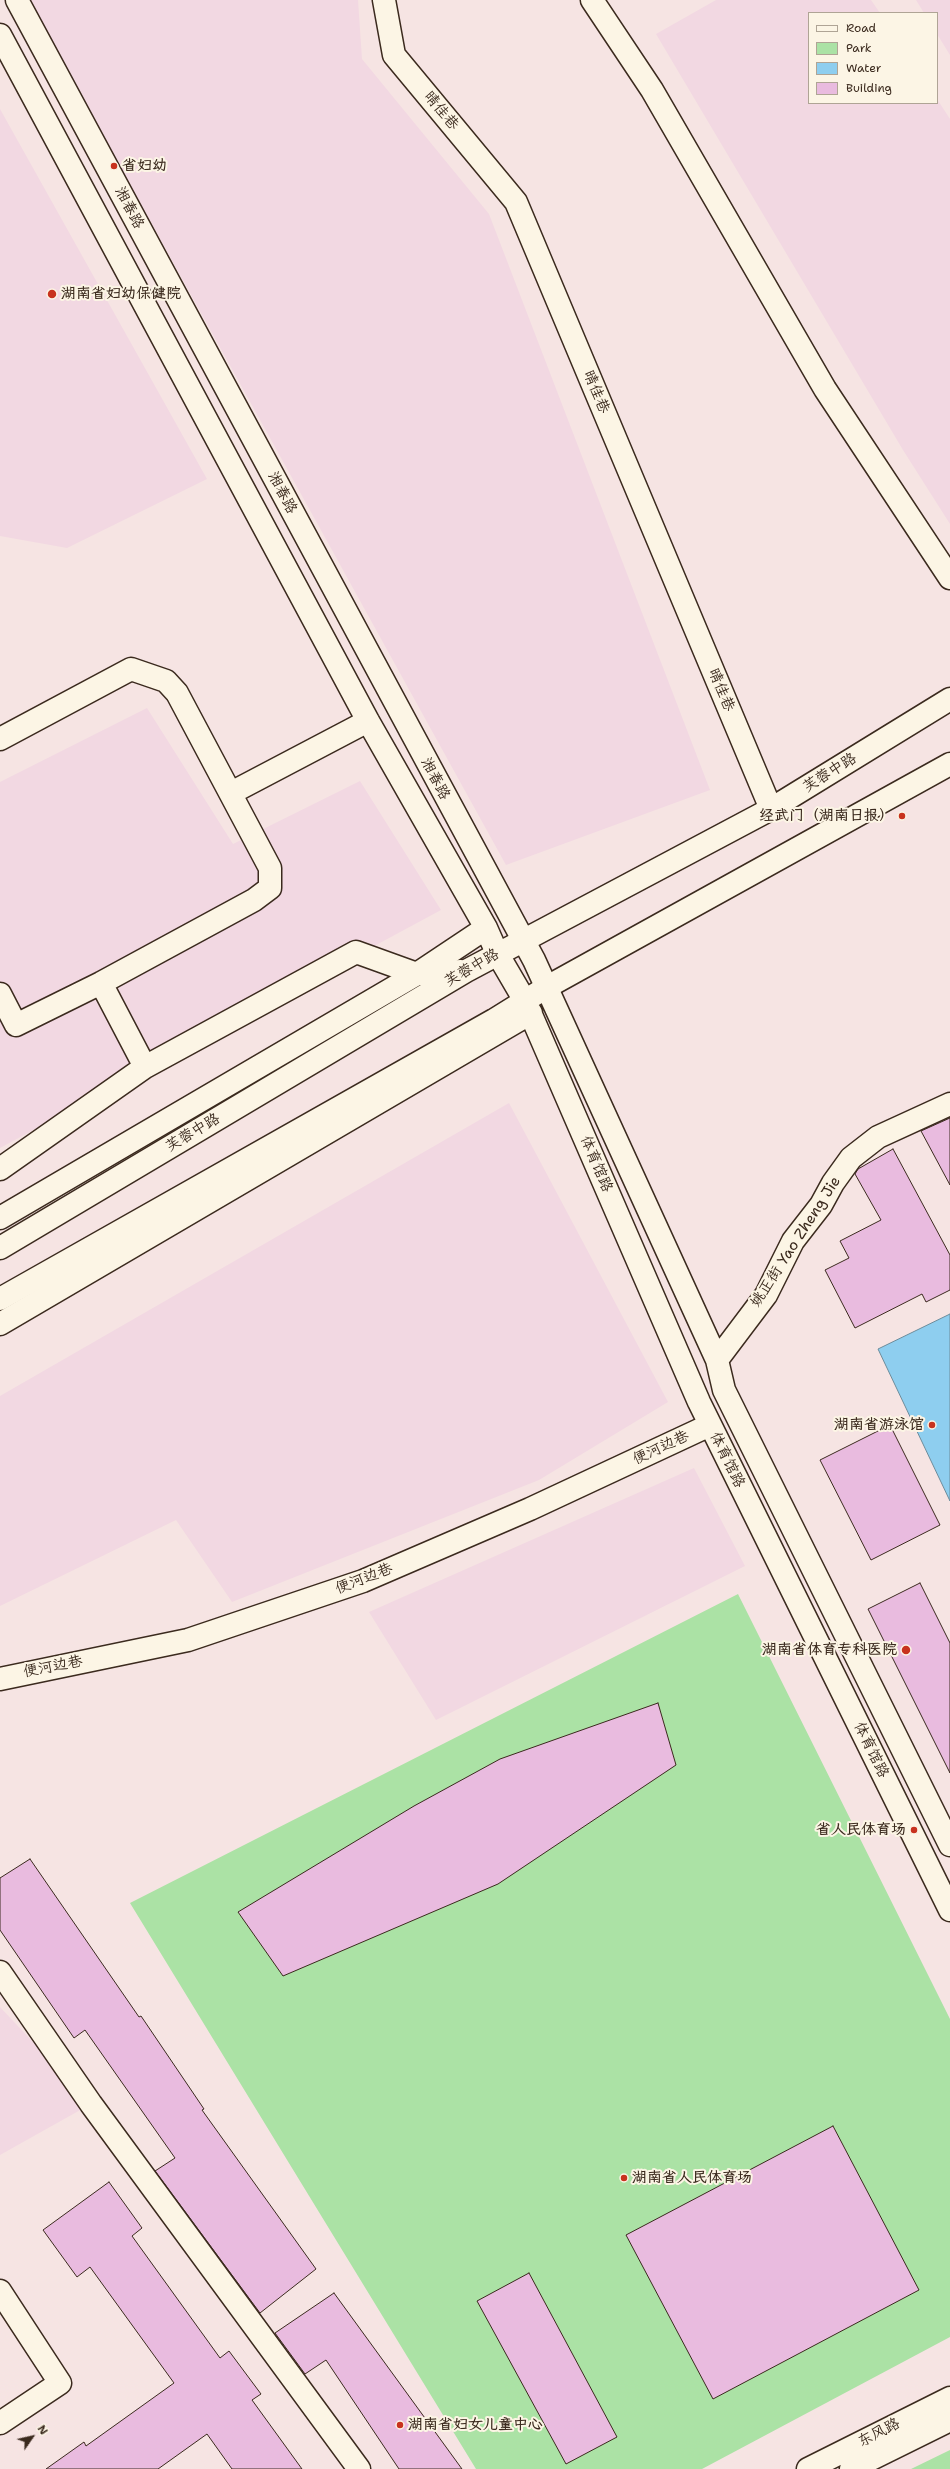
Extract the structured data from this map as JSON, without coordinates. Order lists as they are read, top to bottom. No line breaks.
{"streets":{"street":["晴佳巷","湘春路","芙蓉中路","体育馆路","姚正街 Yao Zheng Jie","便河边巷","东风路"]},"crossings":[["晴佳巷","芙蓉中路"],["湘春路","芙蓉中路"],["湘春路","体育馆路"],["体育馆路","姚正街 Yao Zheng Jie"],["体育馆路","便河边巷"]],"places":["省妇幼","湖南省妇幼保健院","经武门（湖南日报）","湖南省游泳馆","湖南省体育专科医院","省人民体育场","湖南省人民体育场","湖南省妇女儿童中心"],"legend":["Road","Park","Water","Building"],"north":"top right"}
